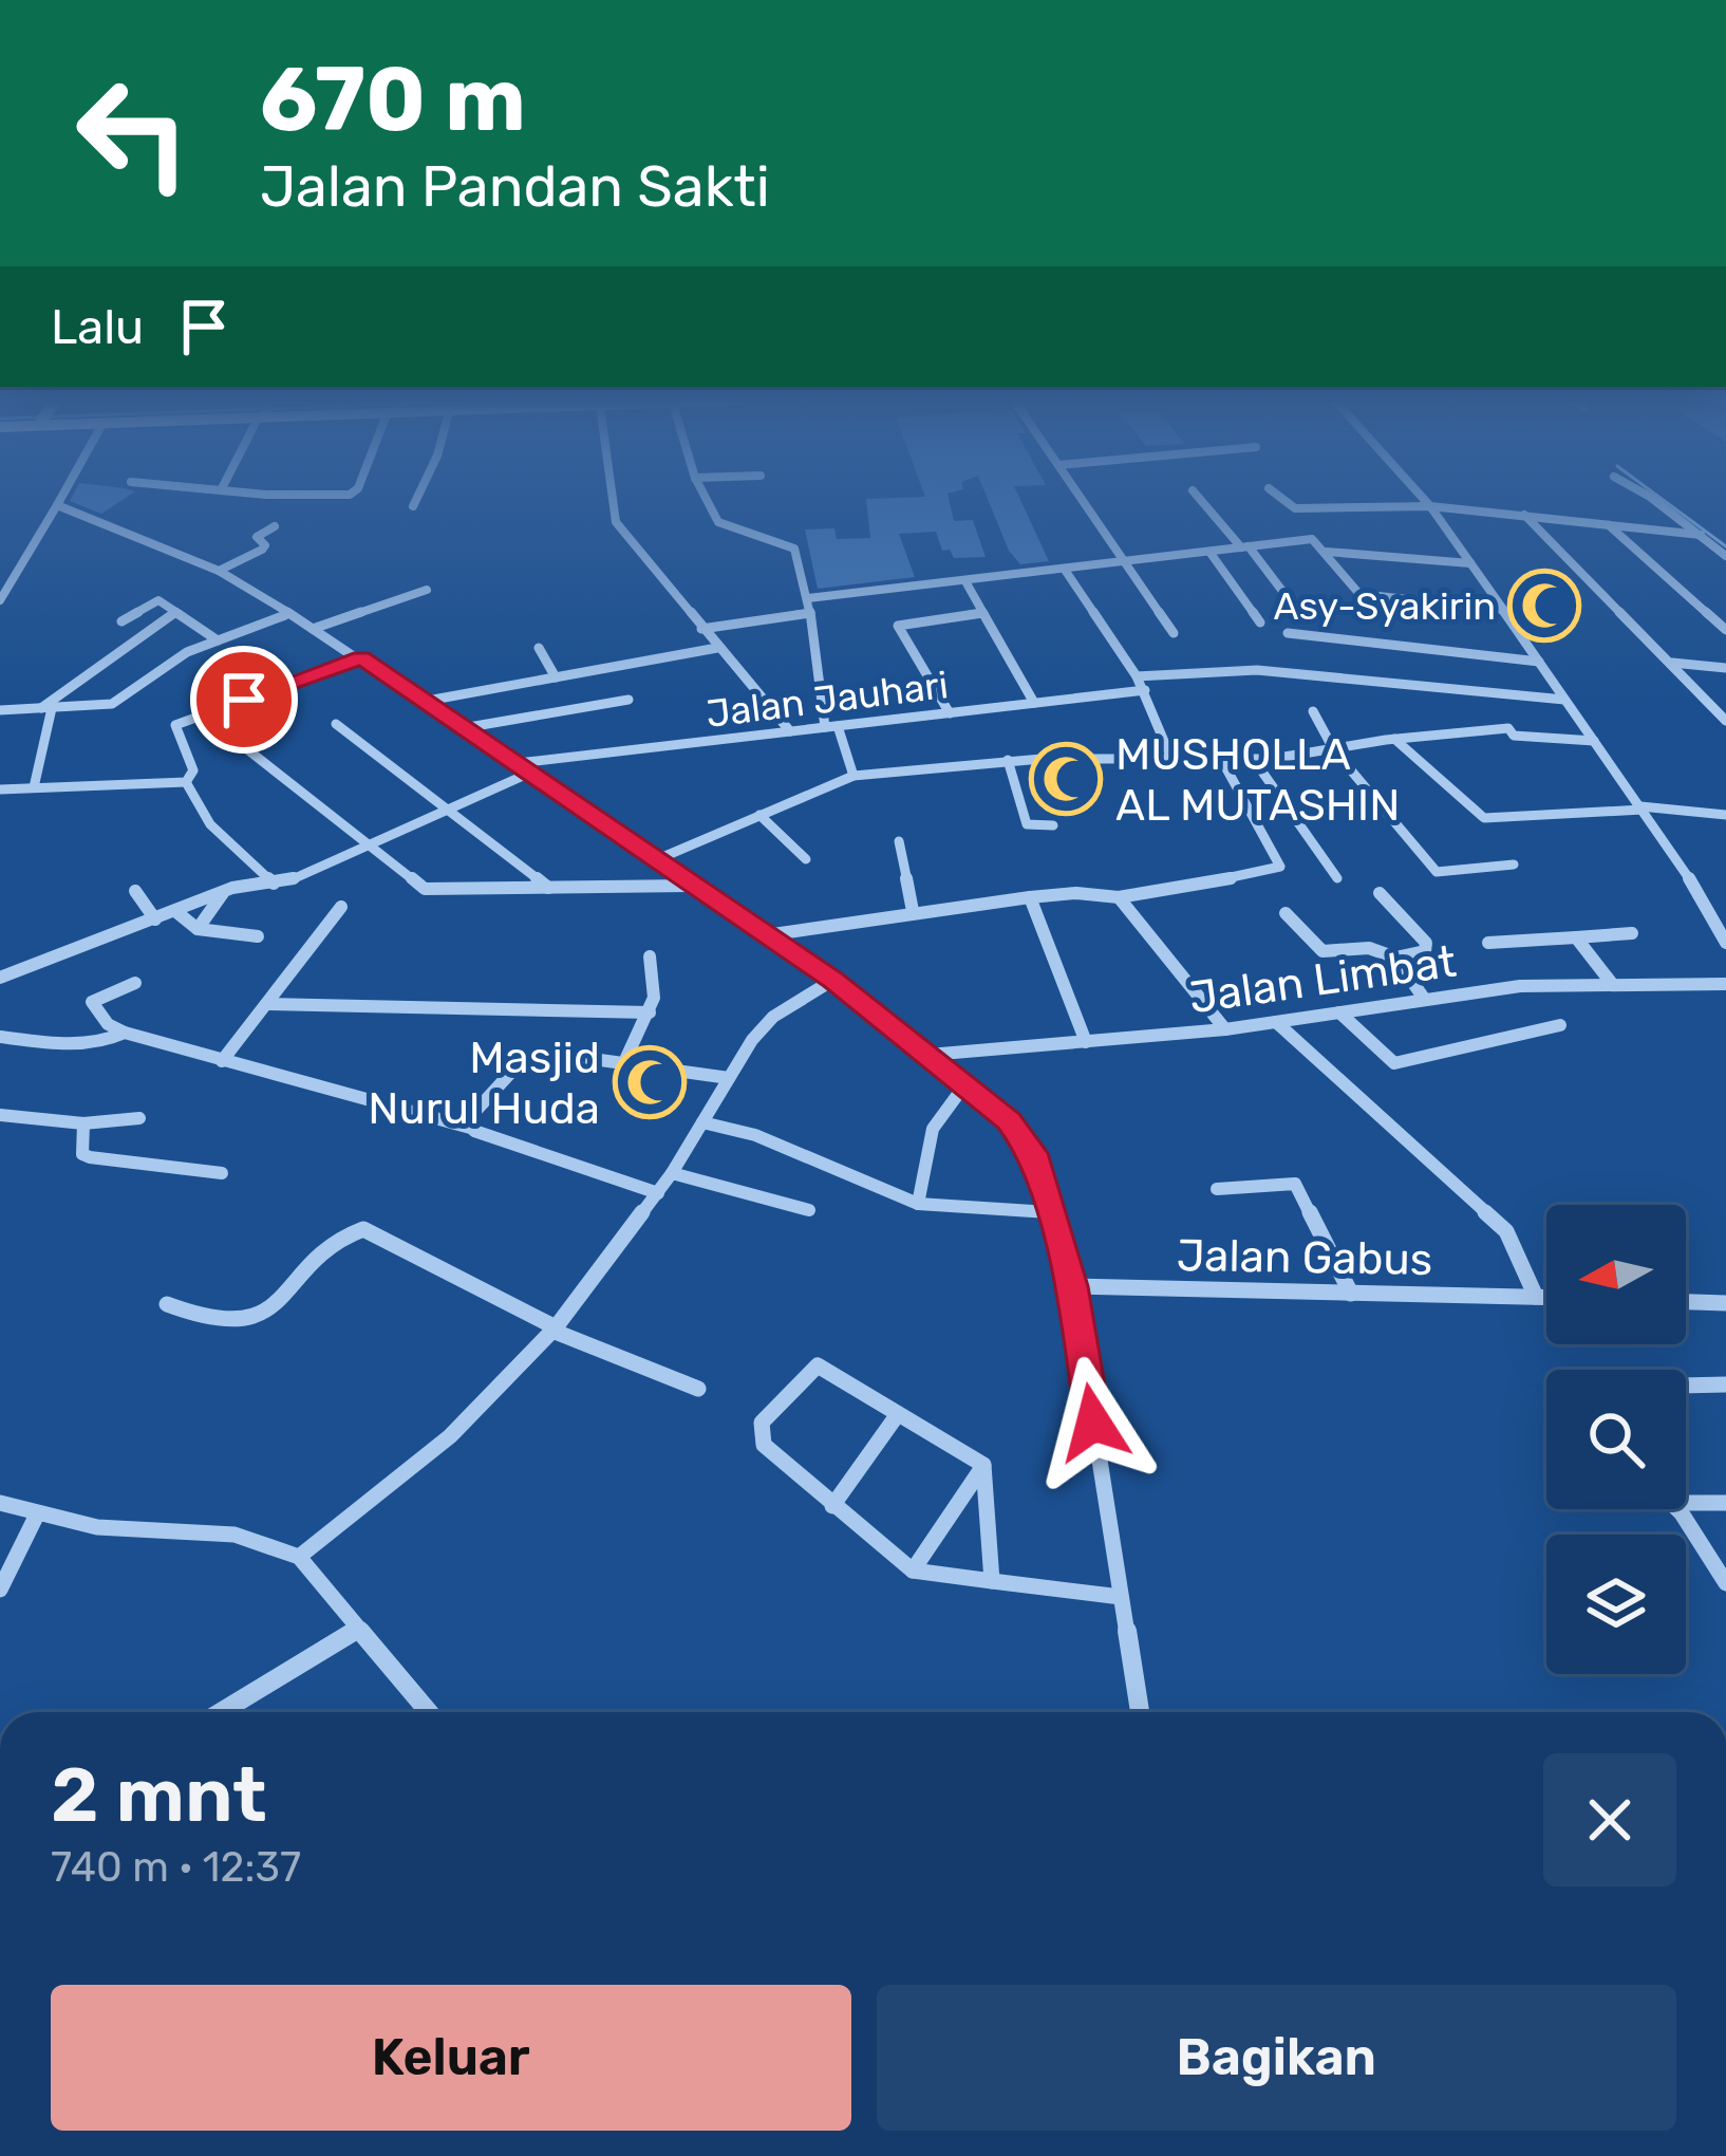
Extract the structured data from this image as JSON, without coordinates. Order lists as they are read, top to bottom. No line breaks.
{"streets":{"street":["Jalan Jauhari","Jalan Limbat","Jalan Gabus"]},"crossings":[["Jalan Limbat","Jalan Gabus"]],"places":{"mosque":["Asy-Syakirin","MUSHOLLA AL MUTASHIN","Masjid Nurul Huda"]},"north":"left","page":{"turn":["670 m","Jalan Pandan Sakti"],"then":"Lalu","heading":["2 mnt","740 m · 12:37"],"buttons":["Keluar","Bagikan"]}}
